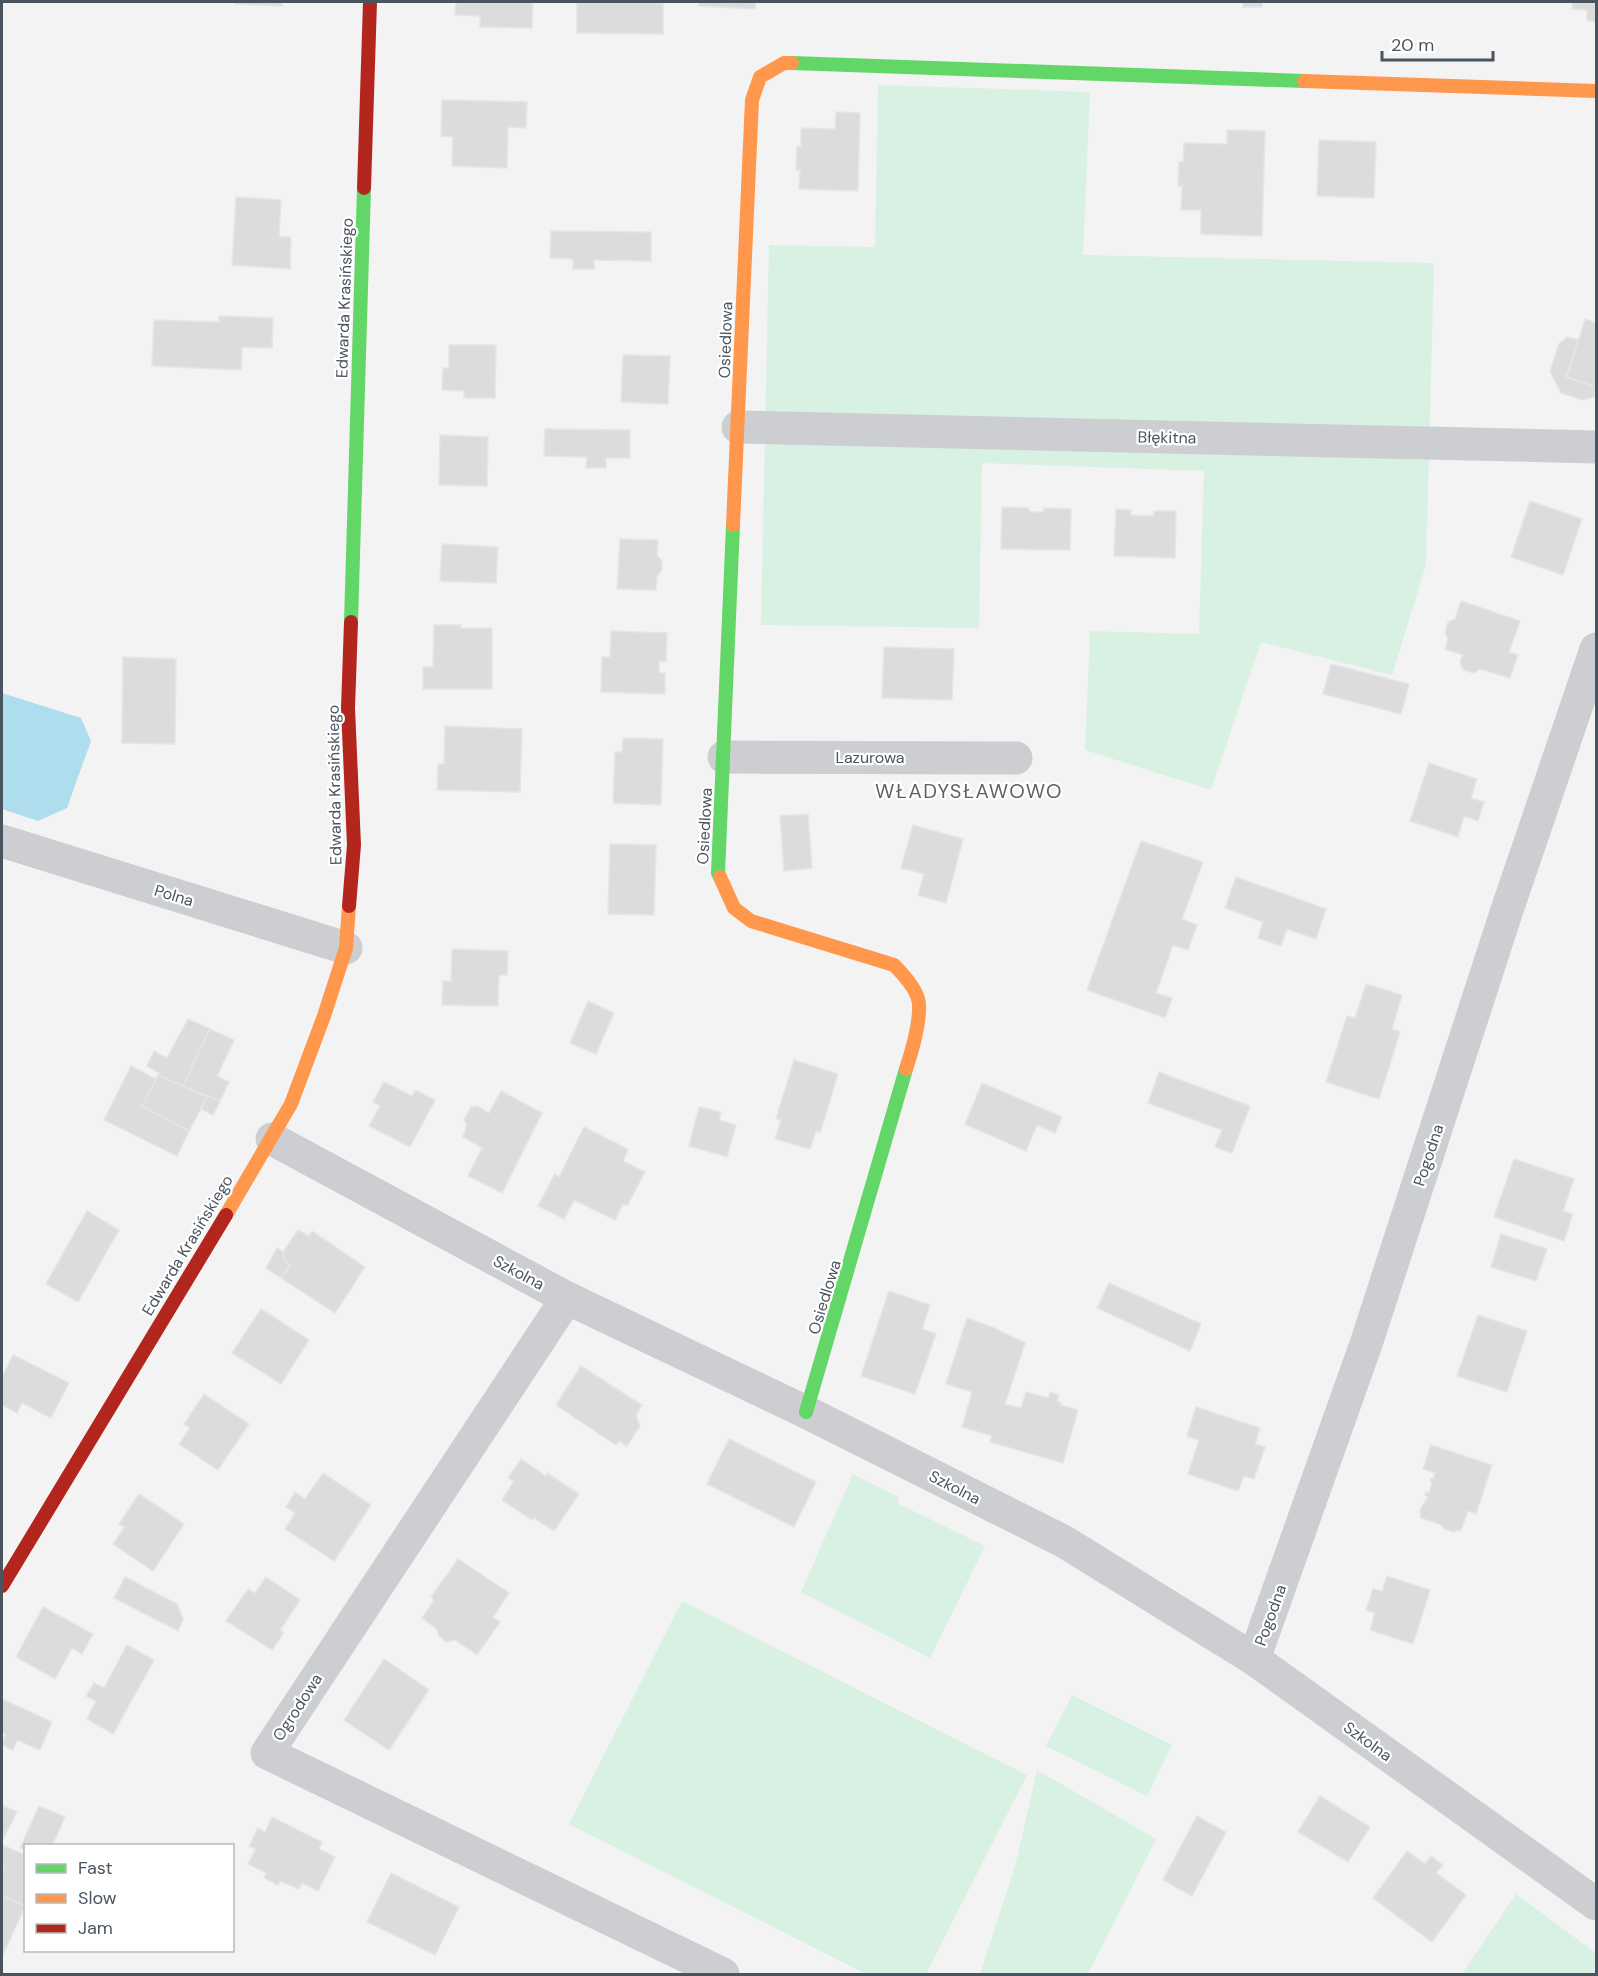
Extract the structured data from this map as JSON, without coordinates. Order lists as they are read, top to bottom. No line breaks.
{"streets":{"street":["Edwarda Krasińskiego","Osiedlowa","Błękitna","Lazurowa","Polna","Pogodna","Szkolna","Ogrodowa"]},"crossings":[["Edwarda Krasińskiego","Polna"],["Edwarda Krasińskiego","Szkolna"],["Osiedlowa","Błękitna"],["Osiedlowa","Lazurowa"],["Osiedlowa","Szkolna"],["Pogodna","Szkolna"],["Szkolna","Ogrodowa"]],"districts":["WŁADYSŁAWOWO"],"legend":["Fast","Slow","Jam"],"scale_bar":"20 m"}
